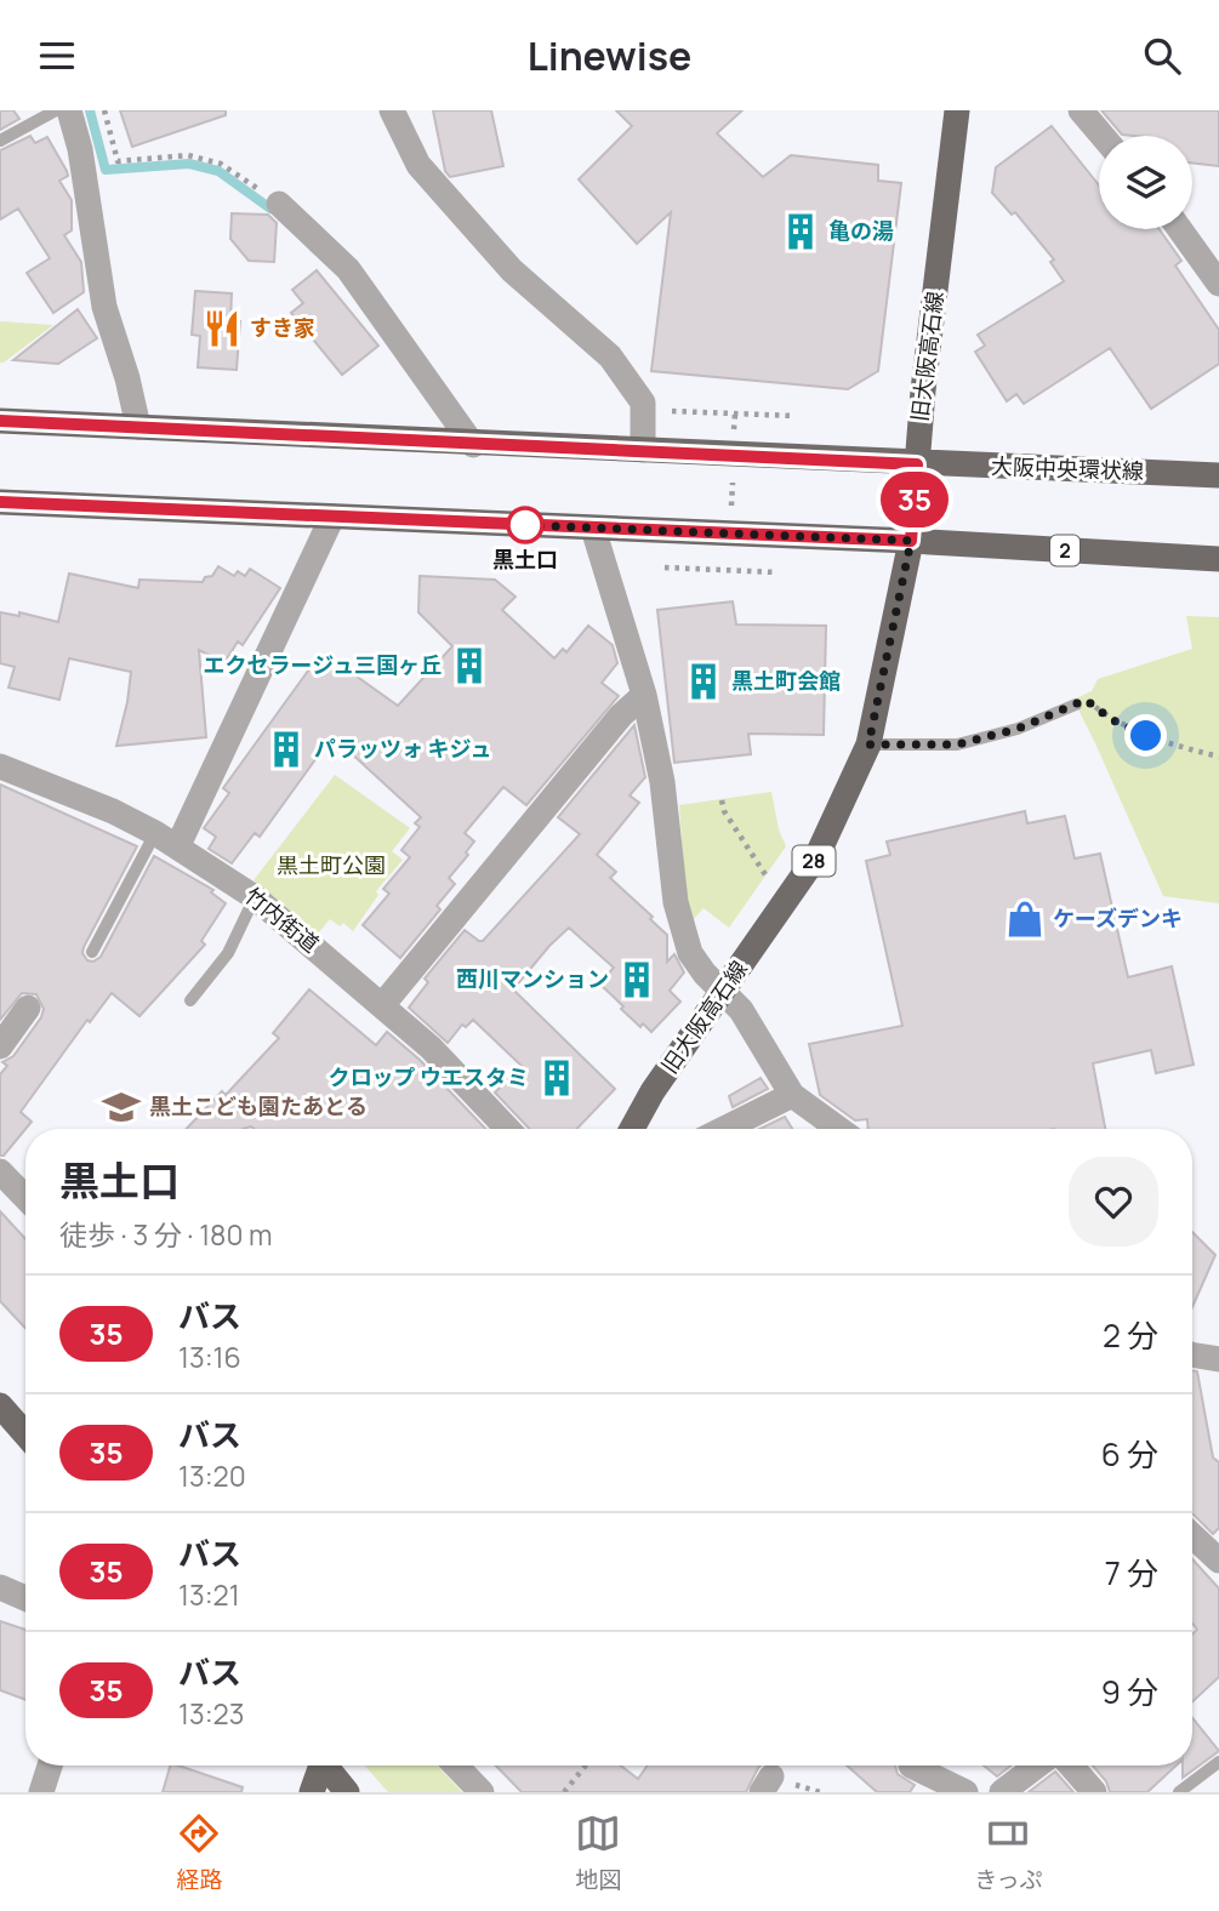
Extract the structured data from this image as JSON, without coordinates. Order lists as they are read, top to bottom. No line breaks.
{"streets":{"main road":["旧大阪高石線","大阪中央環状線","2","28"],"street":["竹内街道"]},"crossings":[["旧大阪高石線","大阪中央環状線"],["旧大阪高石線","2"]],"parks":["黒土町公園"],"places":{"building":["亀の湯","エクセラージュ三国ヶ丘","黒土町会館","パラッツォ キジュ","西川マンション","クロップ ウエスタミ"],"restaurant":["すき家"],"other":["黒土口"],"shop":["ケーズデンキ"],"school or university":["黒土こども園たあとる"]},"lines":["bus line 35"],"page":{"header":"Linewise","on_map":"35","heading":["黒土口","徒歩 · 3 分 · 180 m"],"list":[{"mark":"35","name":"バス","note":"13:16","value":"2 分"},{"mark":"35","name":"バス","note":"13:20","value":"6 分"},{"mark":"35","name":"バス","note":"13:21","value":"7 分"},{"mark":"35","name":"バス","note":"13:23","value":"9 分"}],"tabs":["経路","地図","きっぷ"]}}
